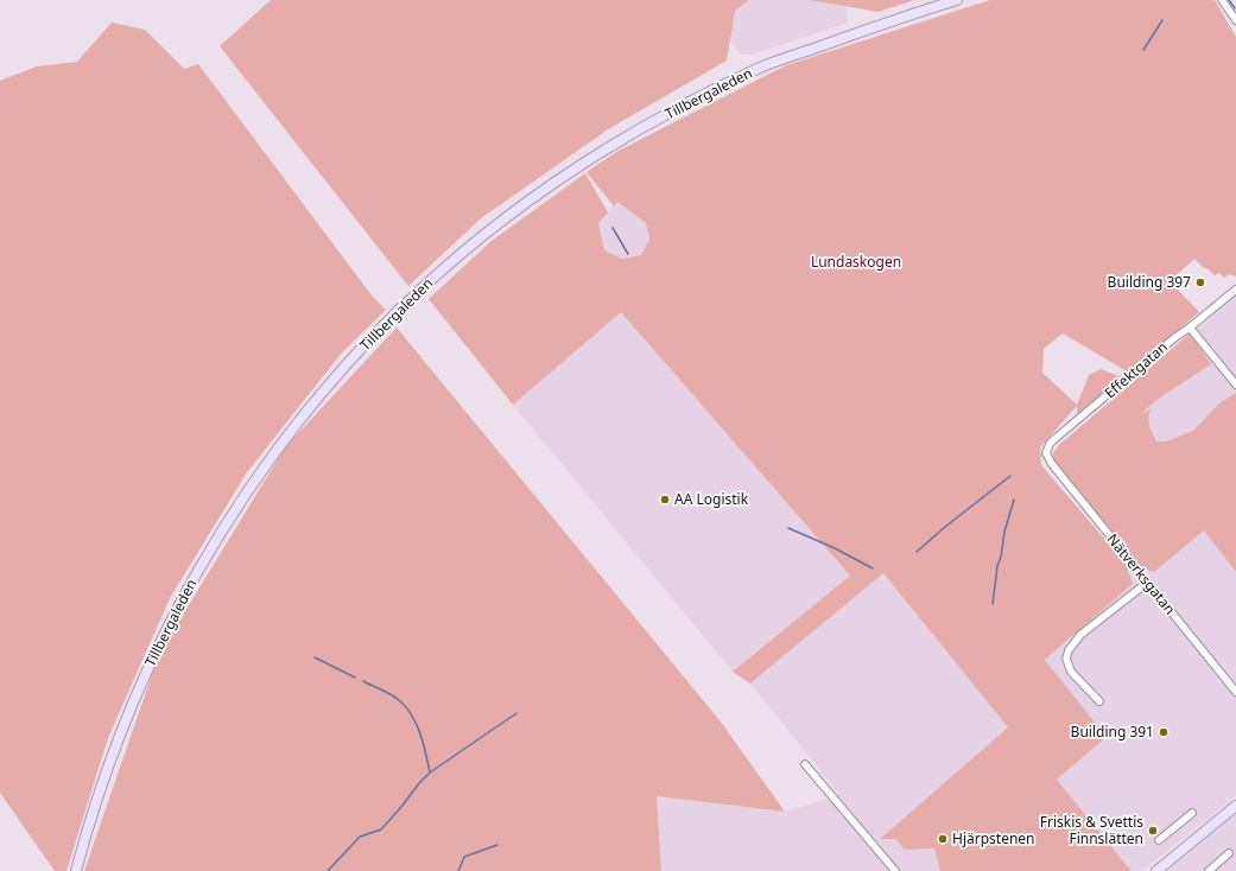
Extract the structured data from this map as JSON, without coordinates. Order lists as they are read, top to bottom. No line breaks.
{"streets":{"main road":["Tillbergaleden"],"street":["Effektgatan","Nätverksgatan"]},"crossings":[["Effektgatan","Nätverksgatan"]],"parks":["Lundaskogen"],"places":["Building 397","AA Logistik","Building 391","Friskis & Svettis Finnslätten","Hjärpstenen"]}
